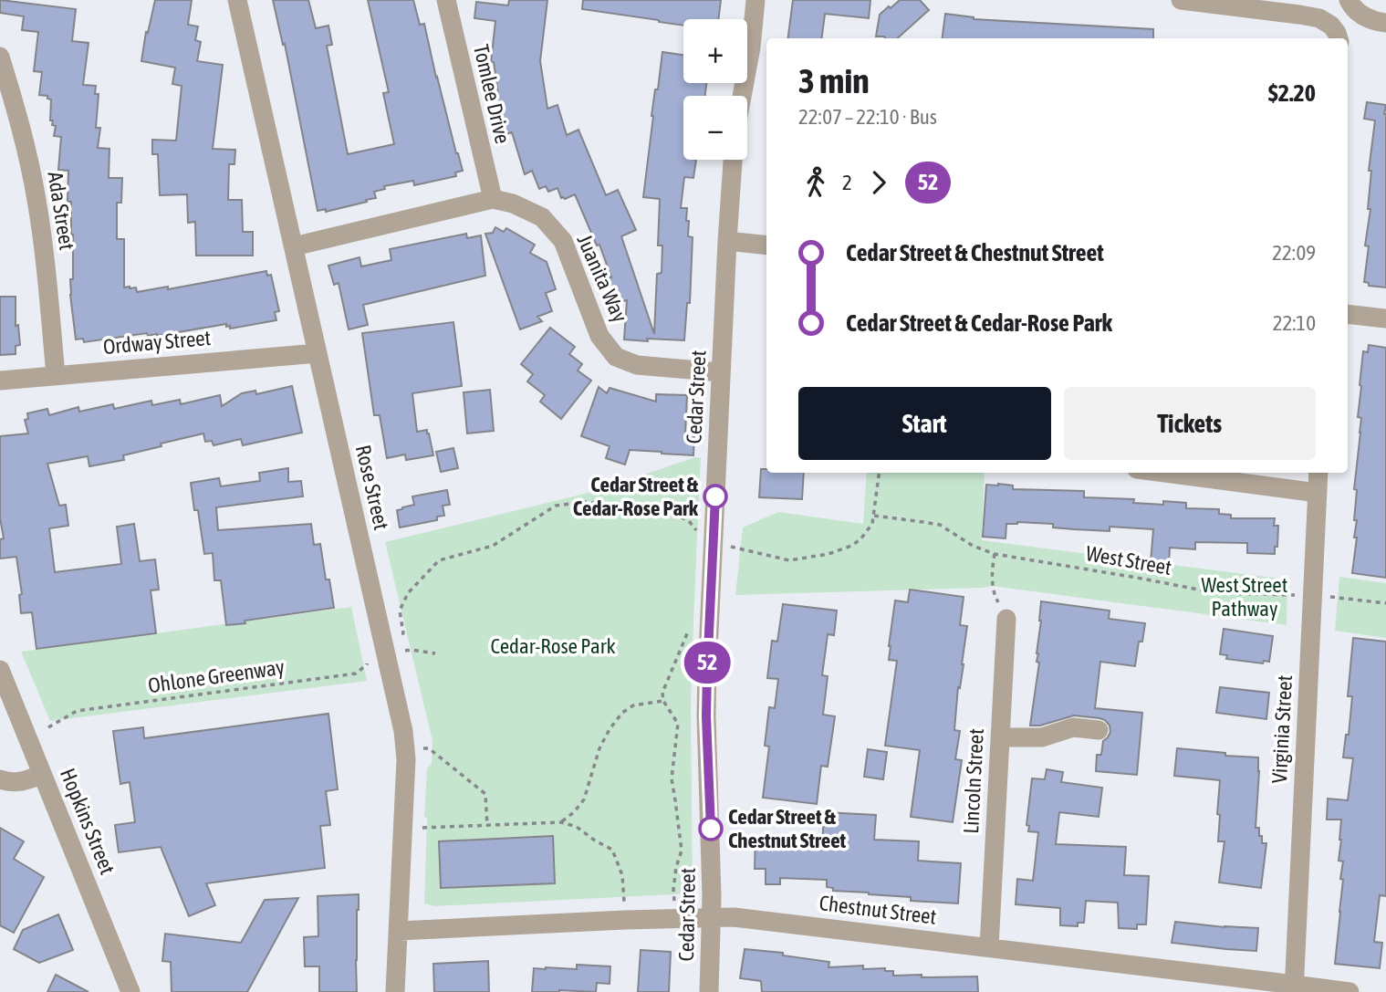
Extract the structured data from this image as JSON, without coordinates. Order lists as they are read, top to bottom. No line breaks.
{"streets":{"street":["Tomlee Drive","Ada Street","Juanita Way","Ordway Street","Cedar Street","Rose Street","Virginia Street","Lincoln Street","Hopkins Street","Chestnut Street"],"path":["West Street","Ohlone Greenway"]},"crossings":[["Tomlee Drive","Juanita Way"],["Ada Street","Ordway Street"],["Juanita Way","Cedar Street"],["Ordway Street","Rose Street"],["Cedar Street","Chestnut Street"],["Rose Street","Chestnut Street"],["West Street","Virginia Street"],["Virginia Street","Chestnut Street"],["Lincoln Street","Chestnut Street"]],"parks":["West Street Pathway","Cedar-Rose Park"],"places":["Cedar Street & Cedar-Rose Park","Cedar Street & Chestnut Street"],"lines":["bus line 52"],"page":{"on_map":"52","map_buttons":["+","−"],"heading":["3 min","22:07 – 22:10 · Bus","$2.20"],"legs":["2","52"],"list":[{"name":"Cedar Street & Chestnut Street","value":"22:09"},{"name":"Cedar Street & Cedar-Rose Park","value":"22:10"}],"buttons":["Start","Tickets"]}}
